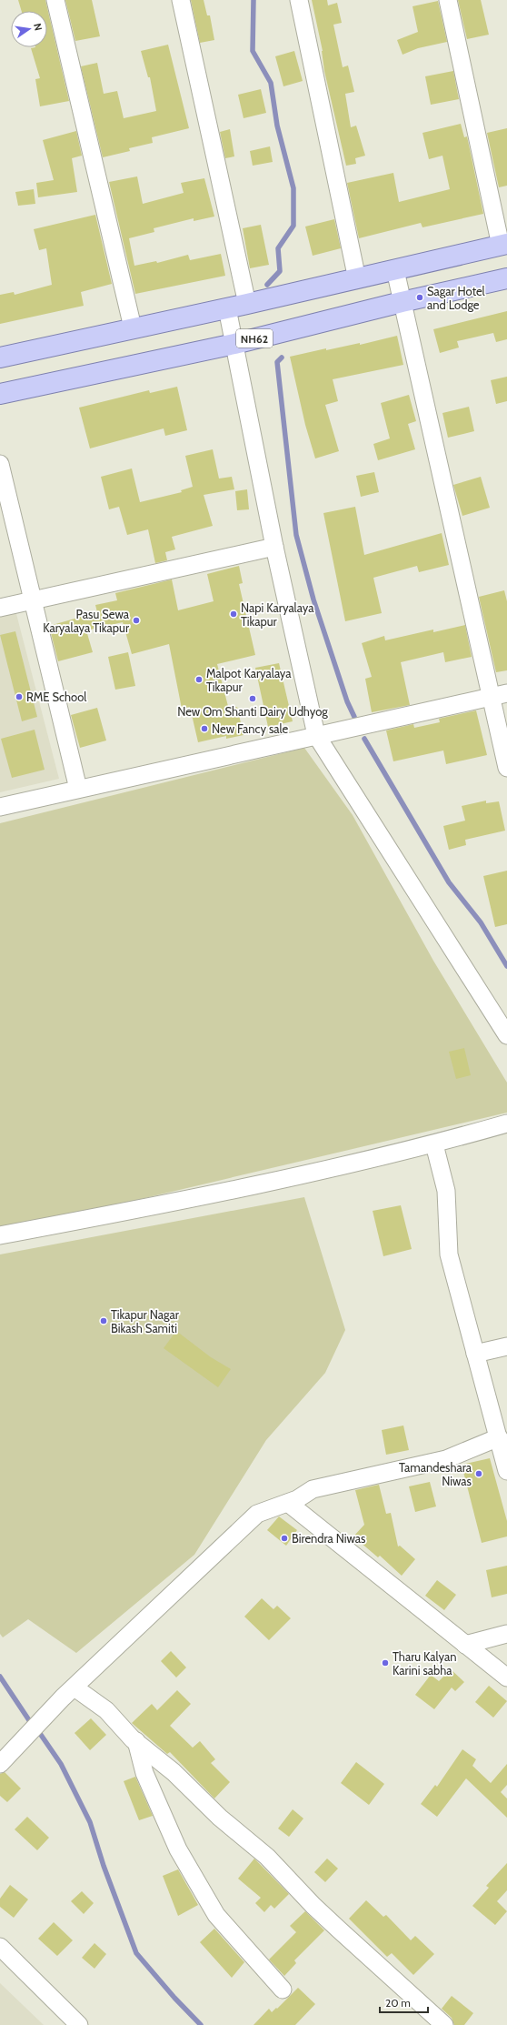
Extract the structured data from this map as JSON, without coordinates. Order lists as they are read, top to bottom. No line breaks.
{"streets":{"main road":["NH62"]},"places":["Sagar Hotel and Lodge","Napi Karyalaya Tikapur","Pasu Sewa Karyalaya Tikapur","Malpot Karyalaya Tikapur","RME School","New Om Shanti Dairy Udhyog","New Fancy sale","Tikapur Nagar Bikash Samiti","Tamandeshara Niwas","Birendra Niwas","Tharu Kalyan Karini sabha"],"scale_bar":"20 m","north":"right"}
